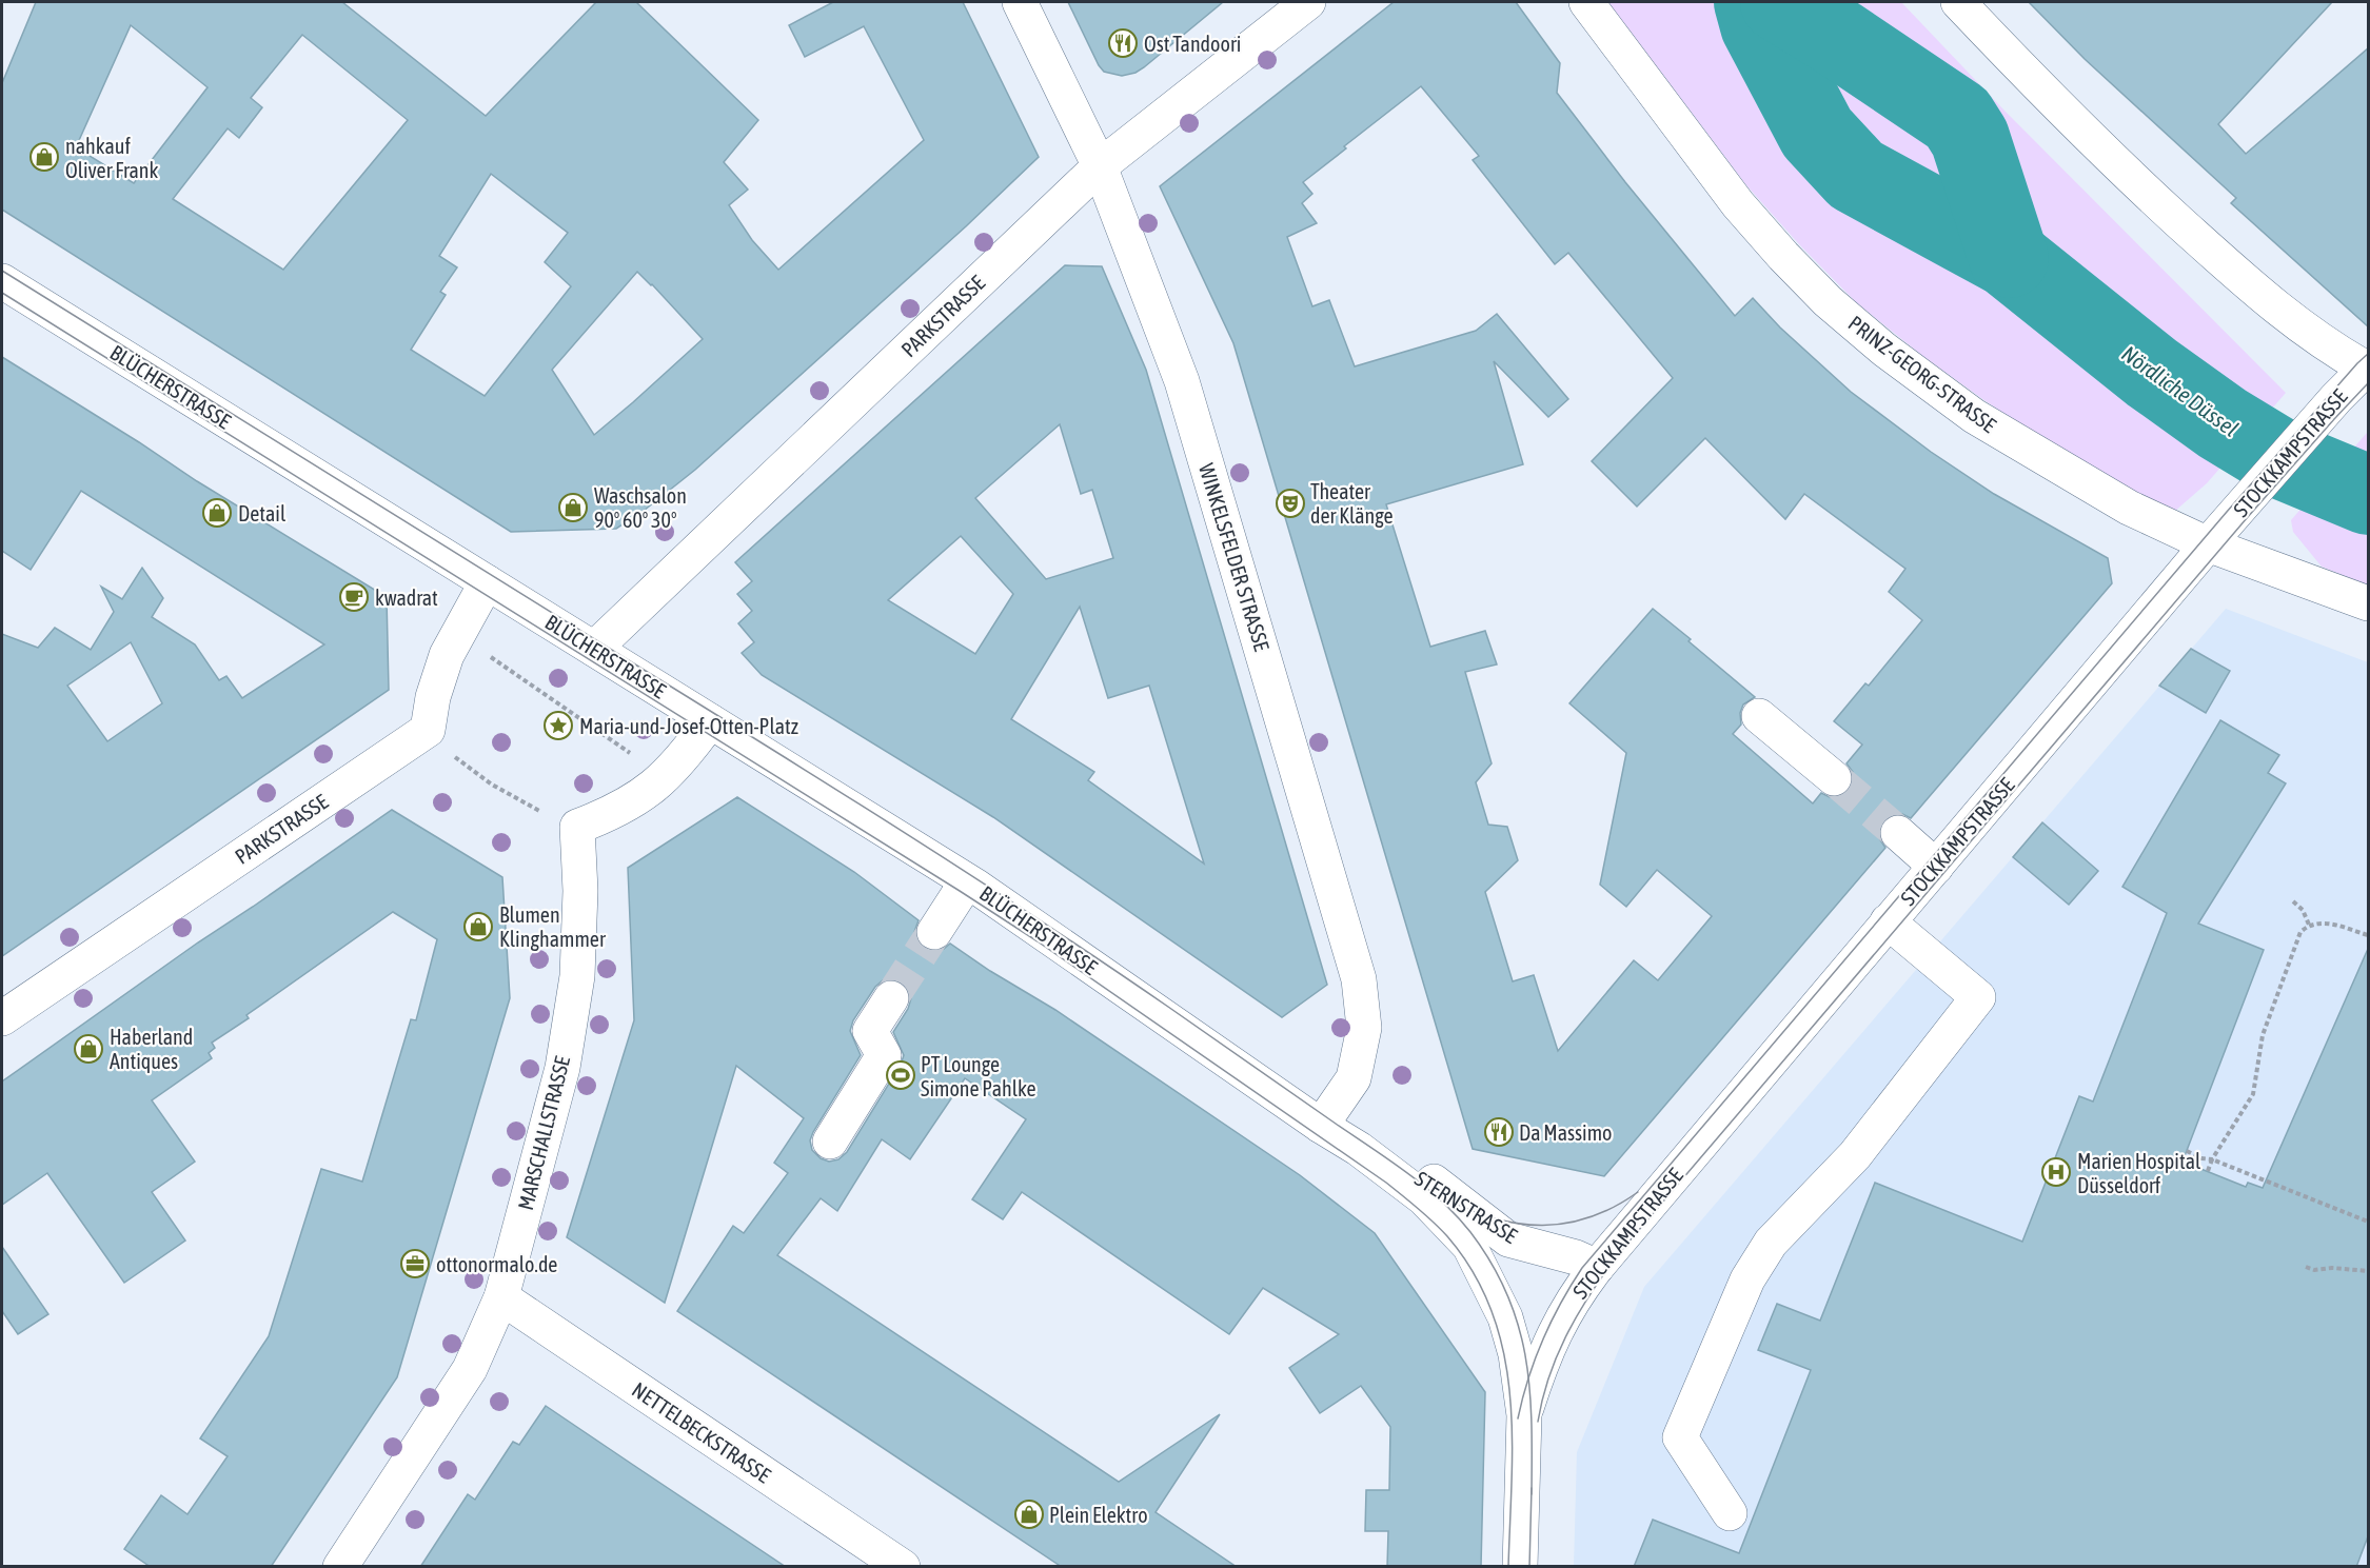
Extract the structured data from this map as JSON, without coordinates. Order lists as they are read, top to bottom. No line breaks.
{"streets":{"street":["PARKSTRASSE","PRINZ-GEORG-STRASSE","BLÜCHERSTRASSE","STOCKKAMPSTRASSE","WINKELSFELDER STRASSE","MARSCHALLSTRASSE","STERNSTRASSE","NETTELBECKSTRASSE"]},"crossings":[["PARKSTRASSE","BLÜCHERSTRASSE"],["PARKSTRASSE","WINKELSFELDER STRASSE"],["PRINZ-GEORG-STRASSE","STOCKKAMPSTRASSE"],["BLÜCHERSTRASSE","WINKELSFELDER STRASSE"],["BLÜCHERSTRASSE","STERNSTRASSE"],["STOCKKAMPSTRASSE","STERNSTRASSE"],["MARSCHALLSTRASSE","NETTELBECKSTRASSE"]],"water":["Nördliche Düssel"],"places":{"restaurant":["Ost Tandoori","Da Massimo"],"shop":["nahkauf Oliver Frank","Waschsalon 90° 60° 30°","Detail","Blumen Klinghammer","Haberland Antiques","Plein Elektro"],"theatre":["Theater der Klänge"],"cafe":["kwadrat"],"place":["Maria-und-Josef-Otten-Platz"],"sports":["PT Lounge Simone Pahlke"],"hospital":["Marien Hospital Düsseldorf"],"office":["ottonormalo.de"]}}
